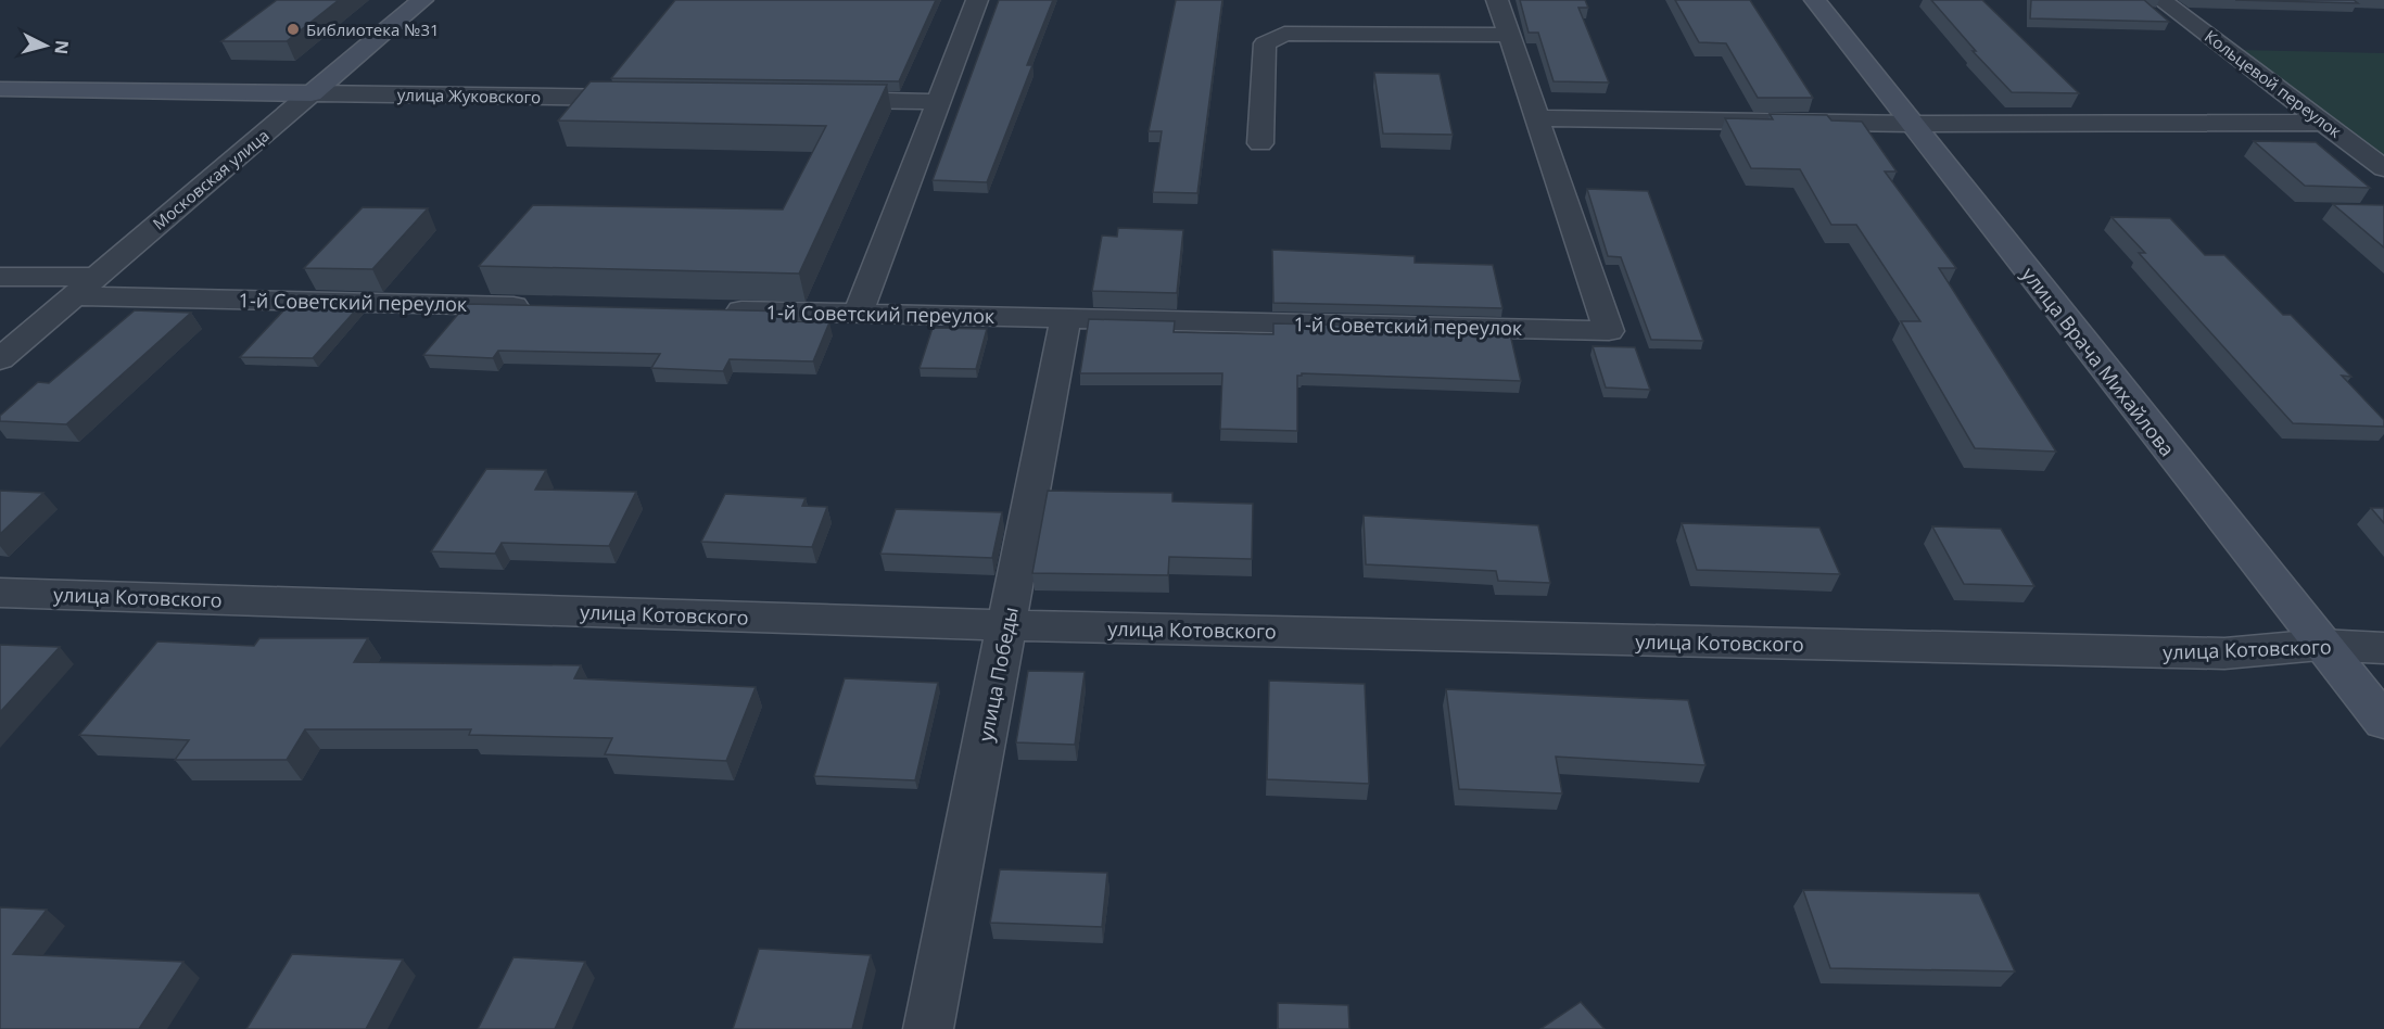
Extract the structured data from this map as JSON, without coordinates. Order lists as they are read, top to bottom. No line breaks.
{"streets":{"main road":["улица Жуковского","Московская улица","улица Врача Михайлова"],"street":["Кольцевой переулок","1-й Советский переулок","улица Котовского","улица Победы"]},"crossings":[["улица Жуковского","Московская улица"],["Московская улица","1-й Советский переулок"],["1-й Советский переулок","улица Победы"],["улица Врача Михайлова","улица Котовского"],["улица Котовского","улица Победы"]],"places":["Библиотека №31"],"north":"right"}
